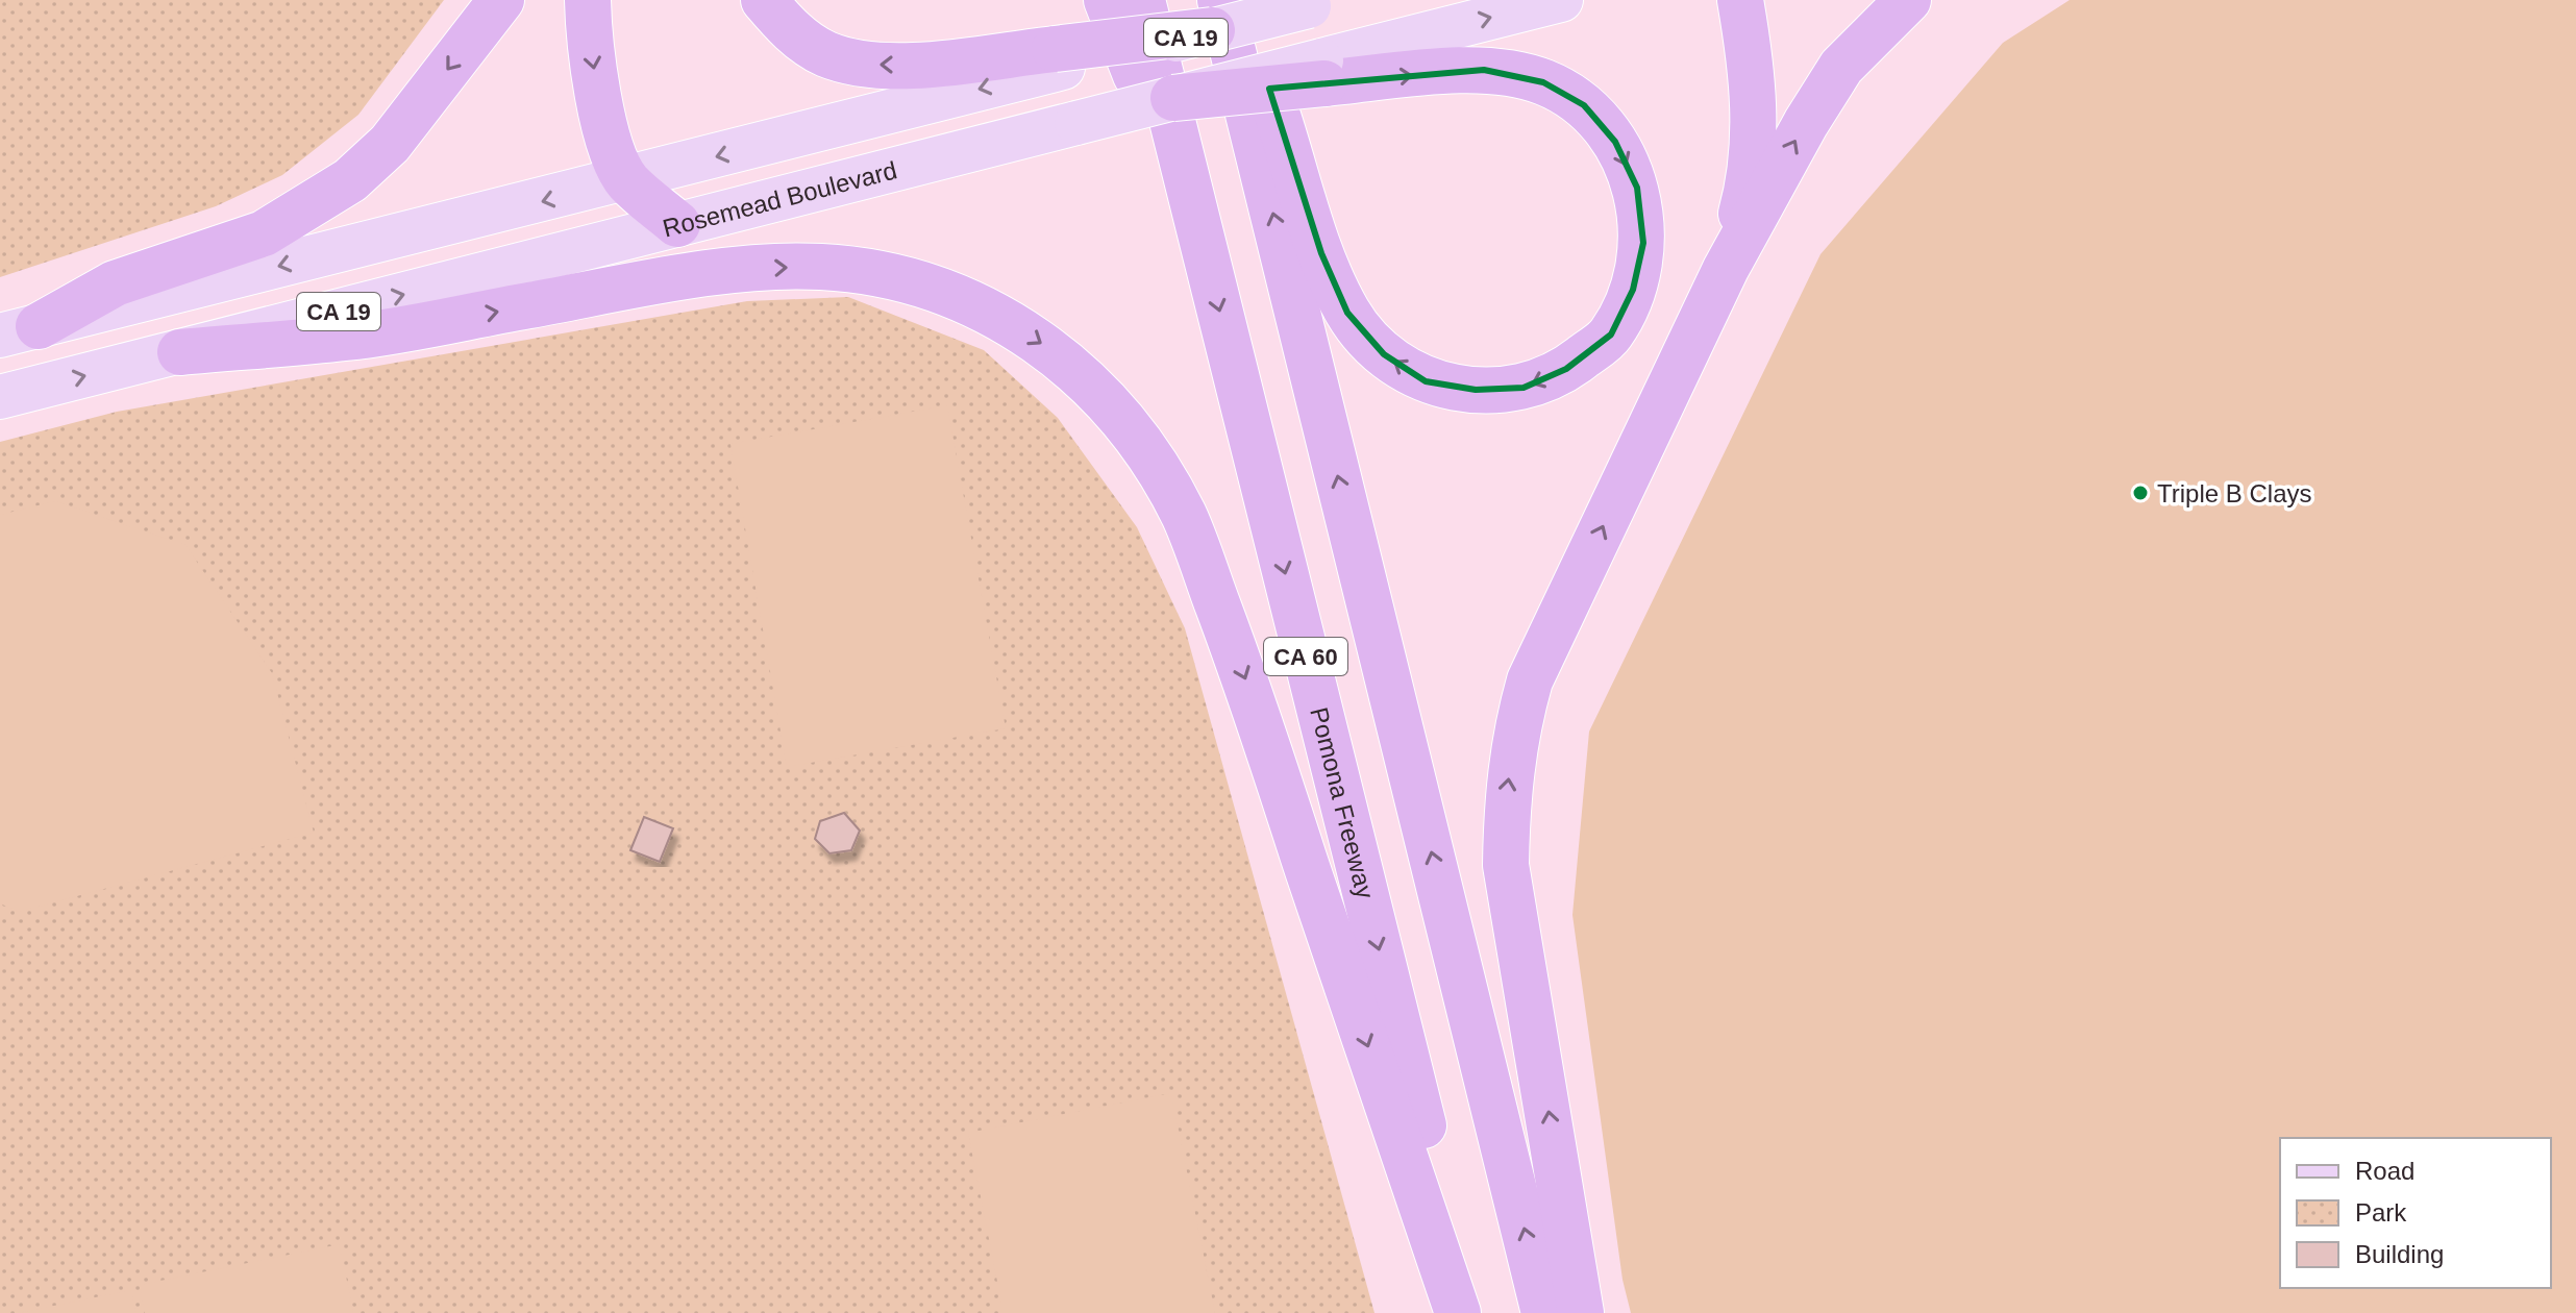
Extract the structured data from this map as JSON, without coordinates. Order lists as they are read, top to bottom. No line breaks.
{"streets":{"highway":["CA 60","Pomona Freeway"],"main road":["CA 19","Rosemead Boulevard"]},"crossings":[["CA 19","CA 60"]],"places":["Triple B Clays"],"legend":["Road","Park","Building"]}
